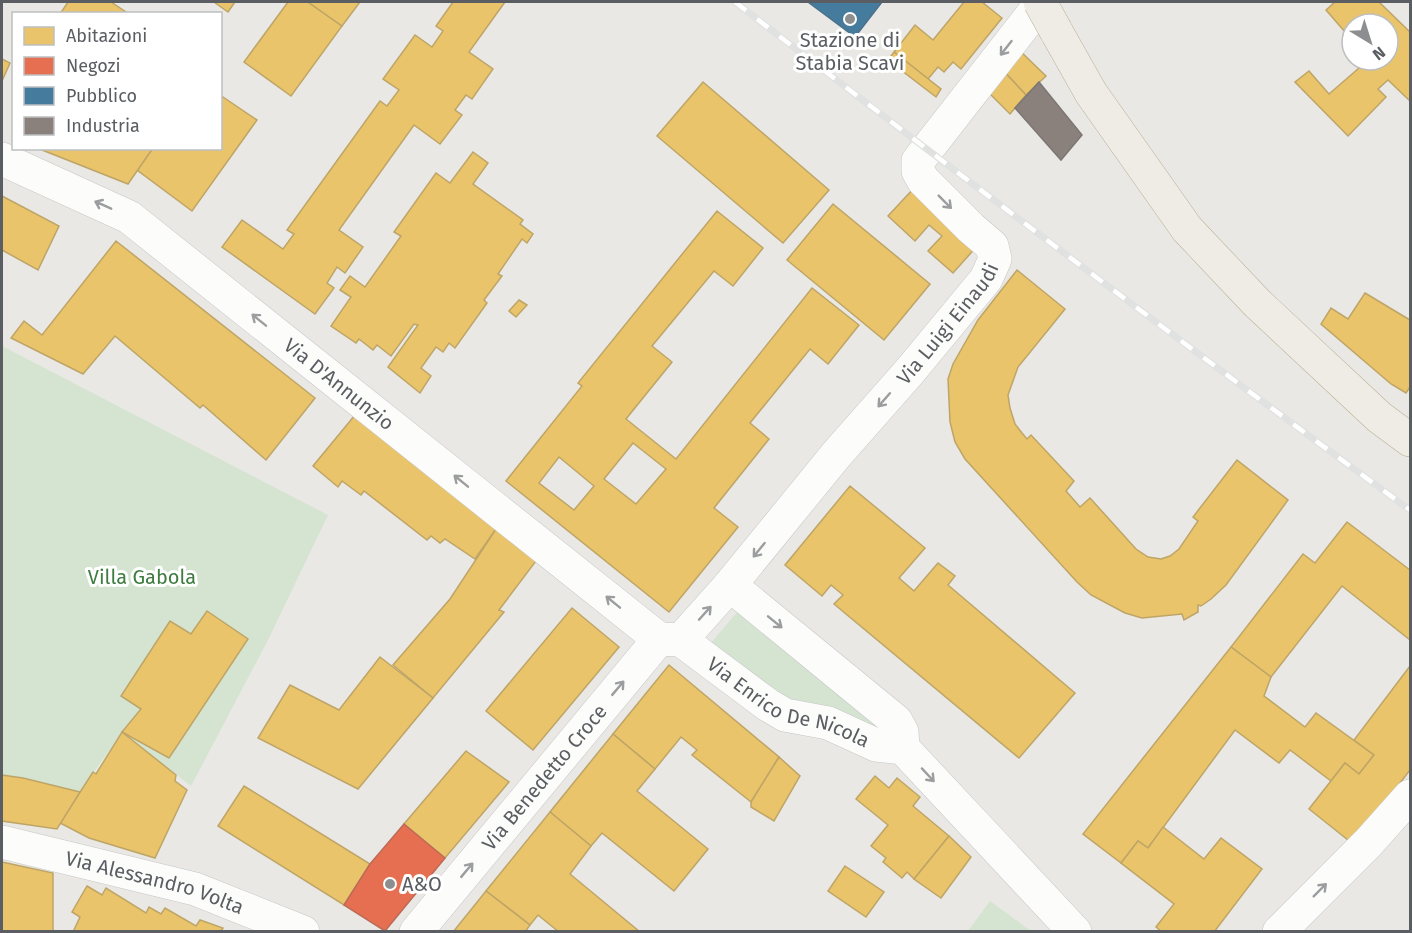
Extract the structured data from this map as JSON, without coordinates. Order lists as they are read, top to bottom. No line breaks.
{"streets":{"street":["Via Luigi Einaudi","Via D'Annunzio","Via Enrico De Nicola","Via Benedetto Croce","Via Alessandro Volta"]},"crossings":[["Via Luigi Einaudi","Via Enrico De Nicola"],["Via Luigi Einaudi","Via Benedetto Croce"],["Via D'Annunzio","Via Enrico De Nicola"],["Via D'Annunzio","Via Benedetto Croce"],["Via Enrico De Nicola","Via Benedetto Croce"]],"one_way":["Via Luigi Einaudi","Via D'Annunzio","Via Benedetto Croce"],"parks":["Villa Gabola"],"places":["Stazione di Stabia Scavi","A&O"],"legend":["Abitazioni","Negozi","Pubblico","Industria"],"north":"bottom right"}
